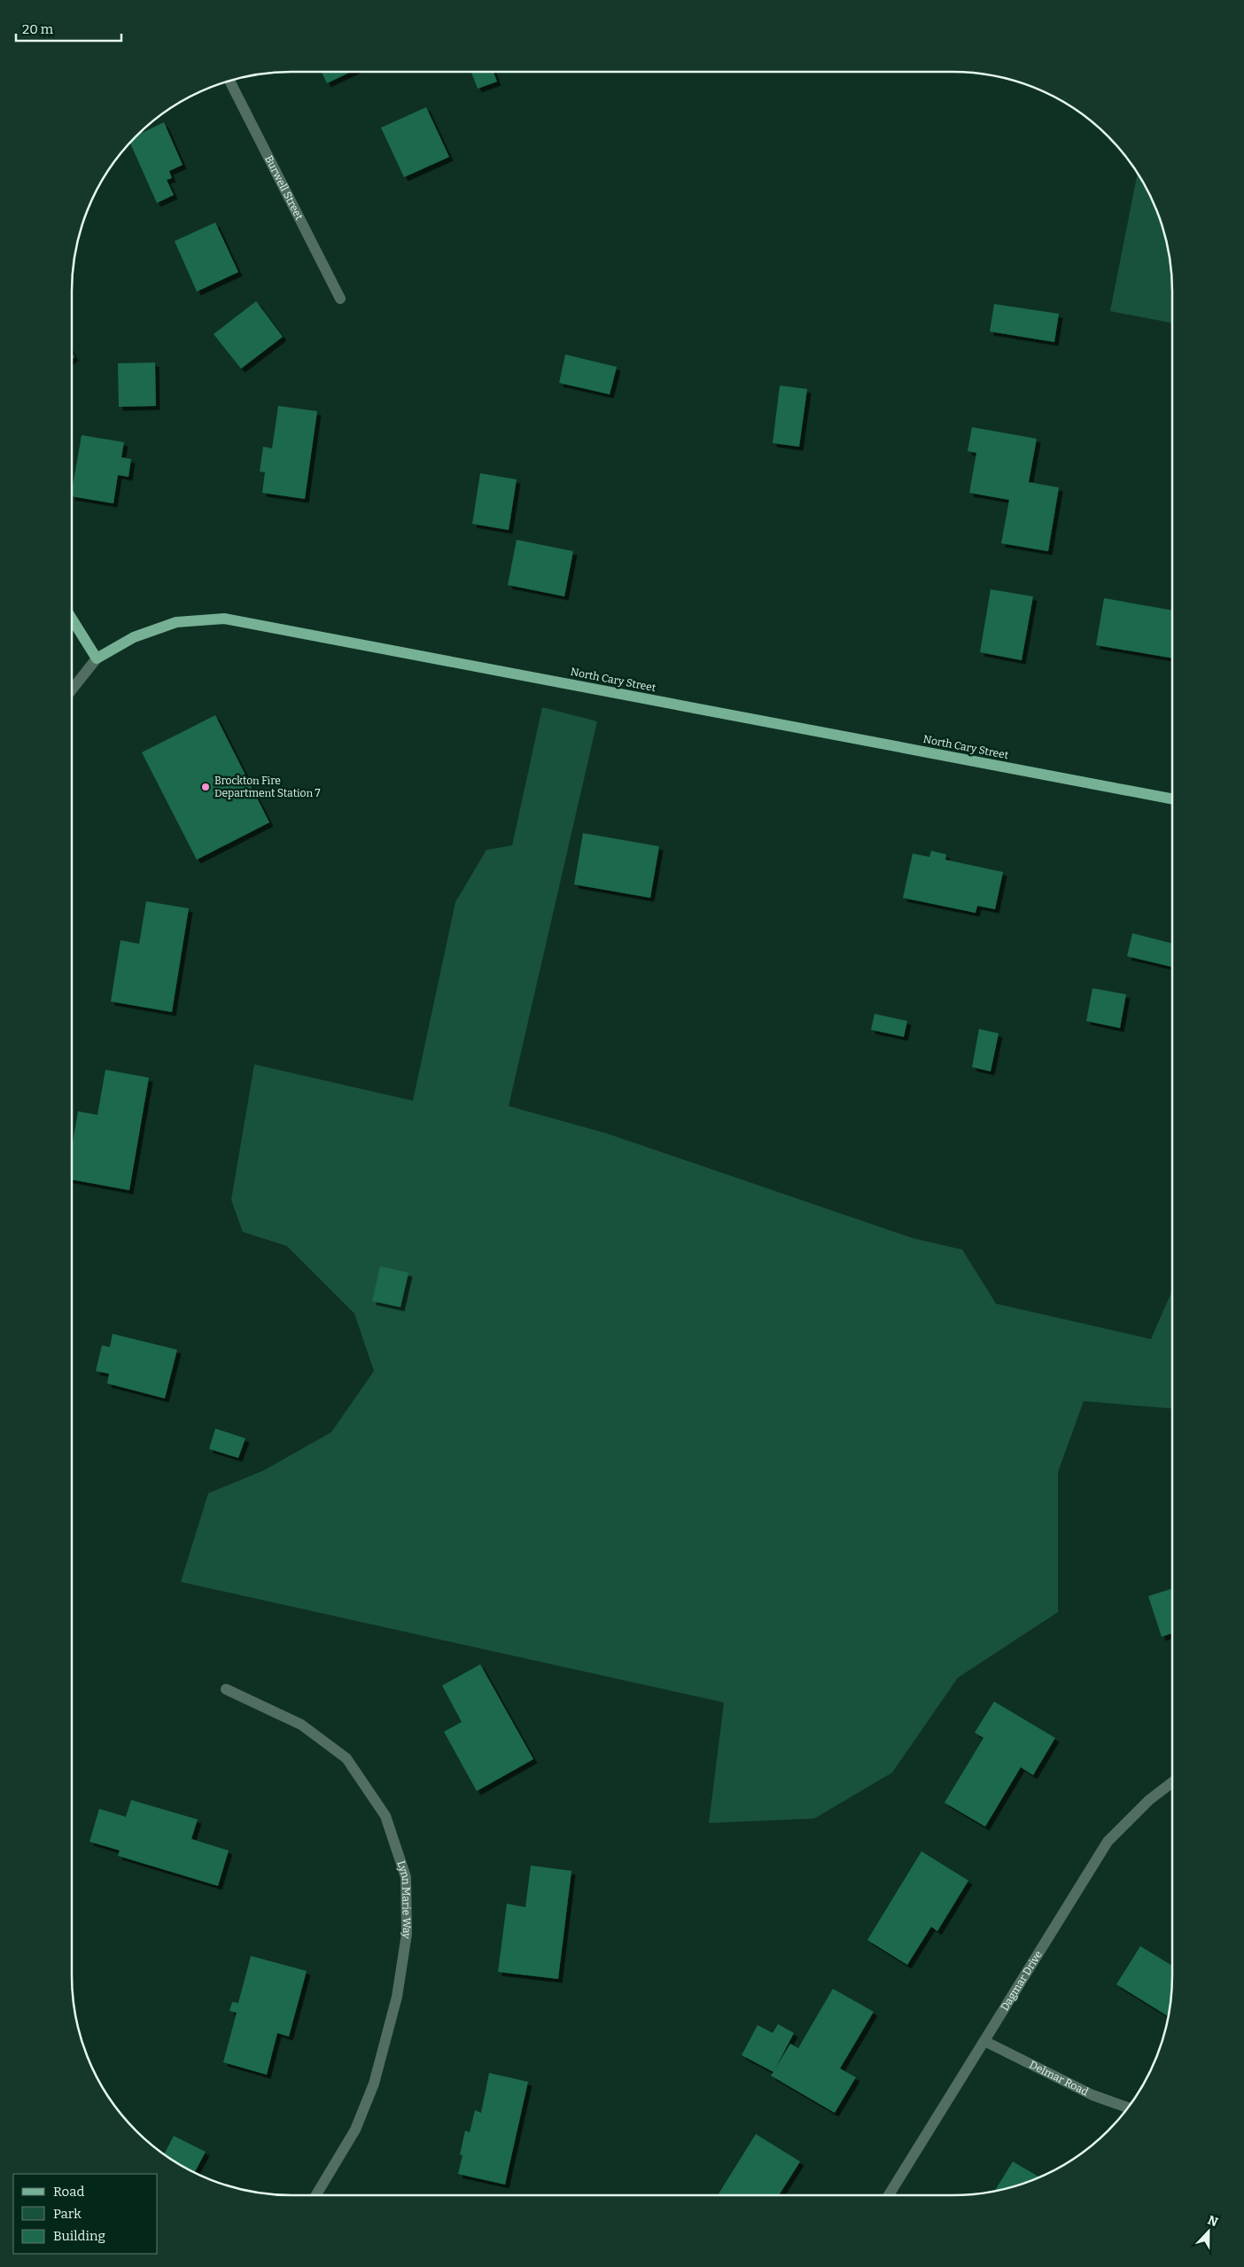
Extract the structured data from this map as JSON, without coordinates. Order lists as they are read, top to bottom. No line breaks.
{"streets":{"main road":["North Cary Street"],"street":["Burwell Street","Lynn Marie Way","Dagmar Drive","Delmar Road"]},"crossings":[["Dagmar Drive","Delmar Road"]],"places":["Brockton Fire Department Station 7"],"legend":["Road","Park","Building"],"scale_bar":"20 m","north":"top"}
